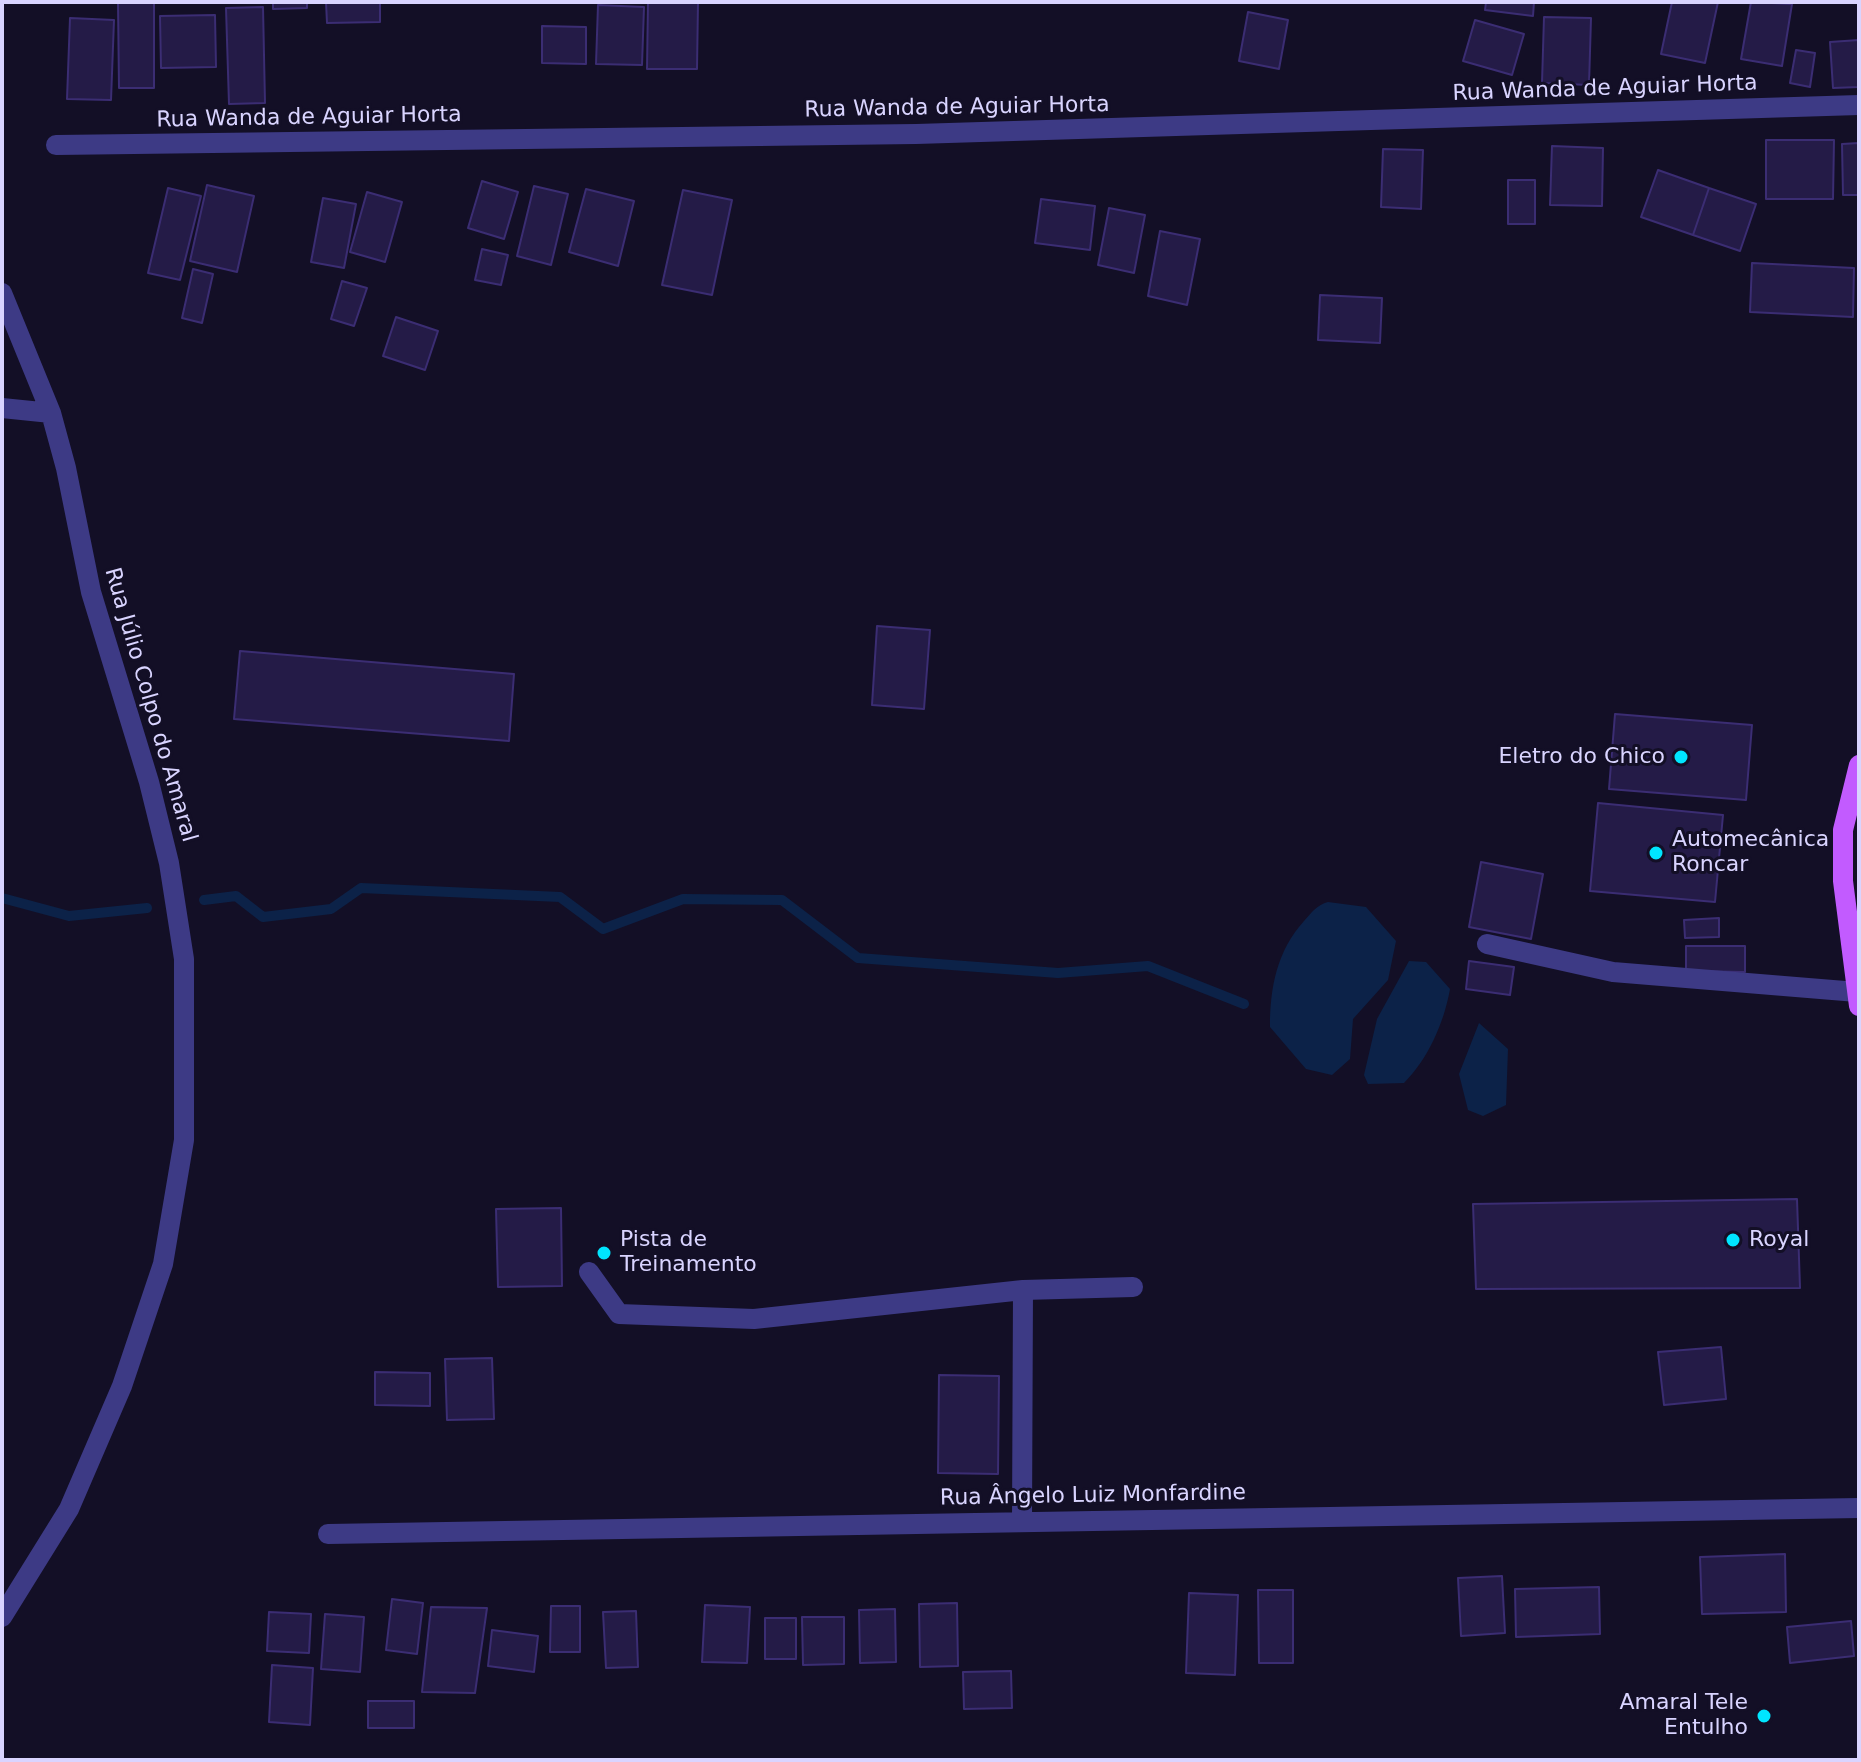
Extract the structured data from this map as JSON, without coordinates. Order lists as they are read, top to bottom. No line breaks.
{"streets":{"street":["Rua Wanda de Aguiar Horta","Rua Júlio Colpo do Amaral","Rua Ângelo Luiz Monfardine"]},"places":["Eletro do Chico","Automecânica Roncar","Royal","Pista de Treinamento","Amaral Tele Entulho"]}
